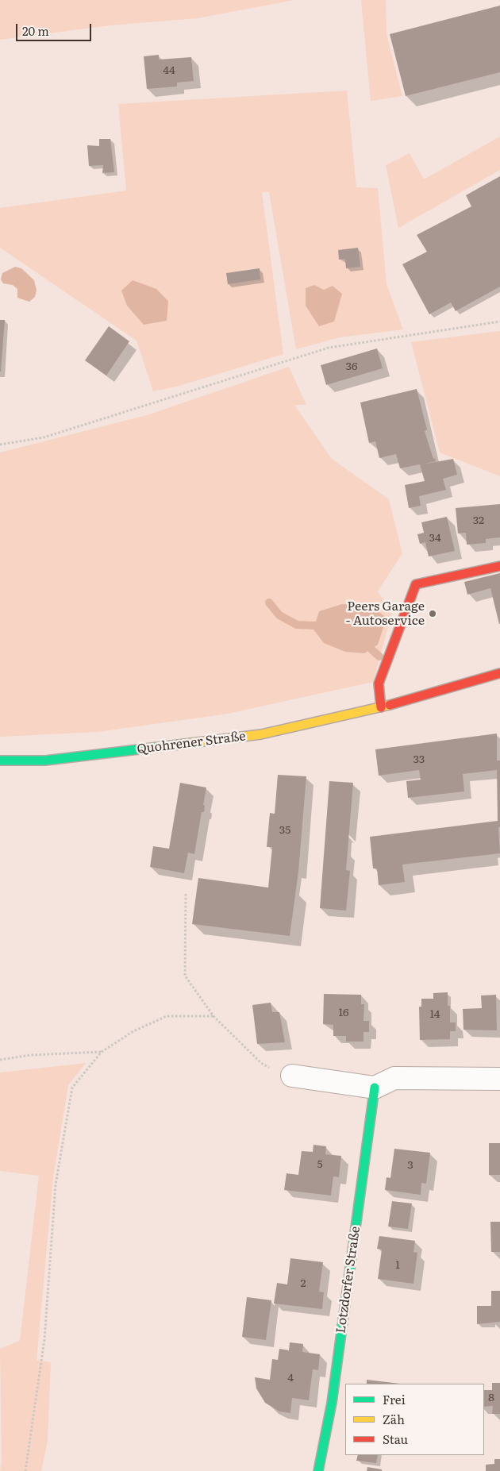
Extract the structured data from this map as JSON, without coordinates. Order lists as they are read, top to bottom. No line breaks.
{"streets":{"street":["Quohrener Straße","Lotzdorfer Straße"]},"places":["Peers Garage - Autoservice"],"house_numbers":["44","36","32","34","33","35","16","14","5","3","1","2","4","8"],"legend":["Frei","Zäh","Stau"],"scale_bar":"20 m"}
